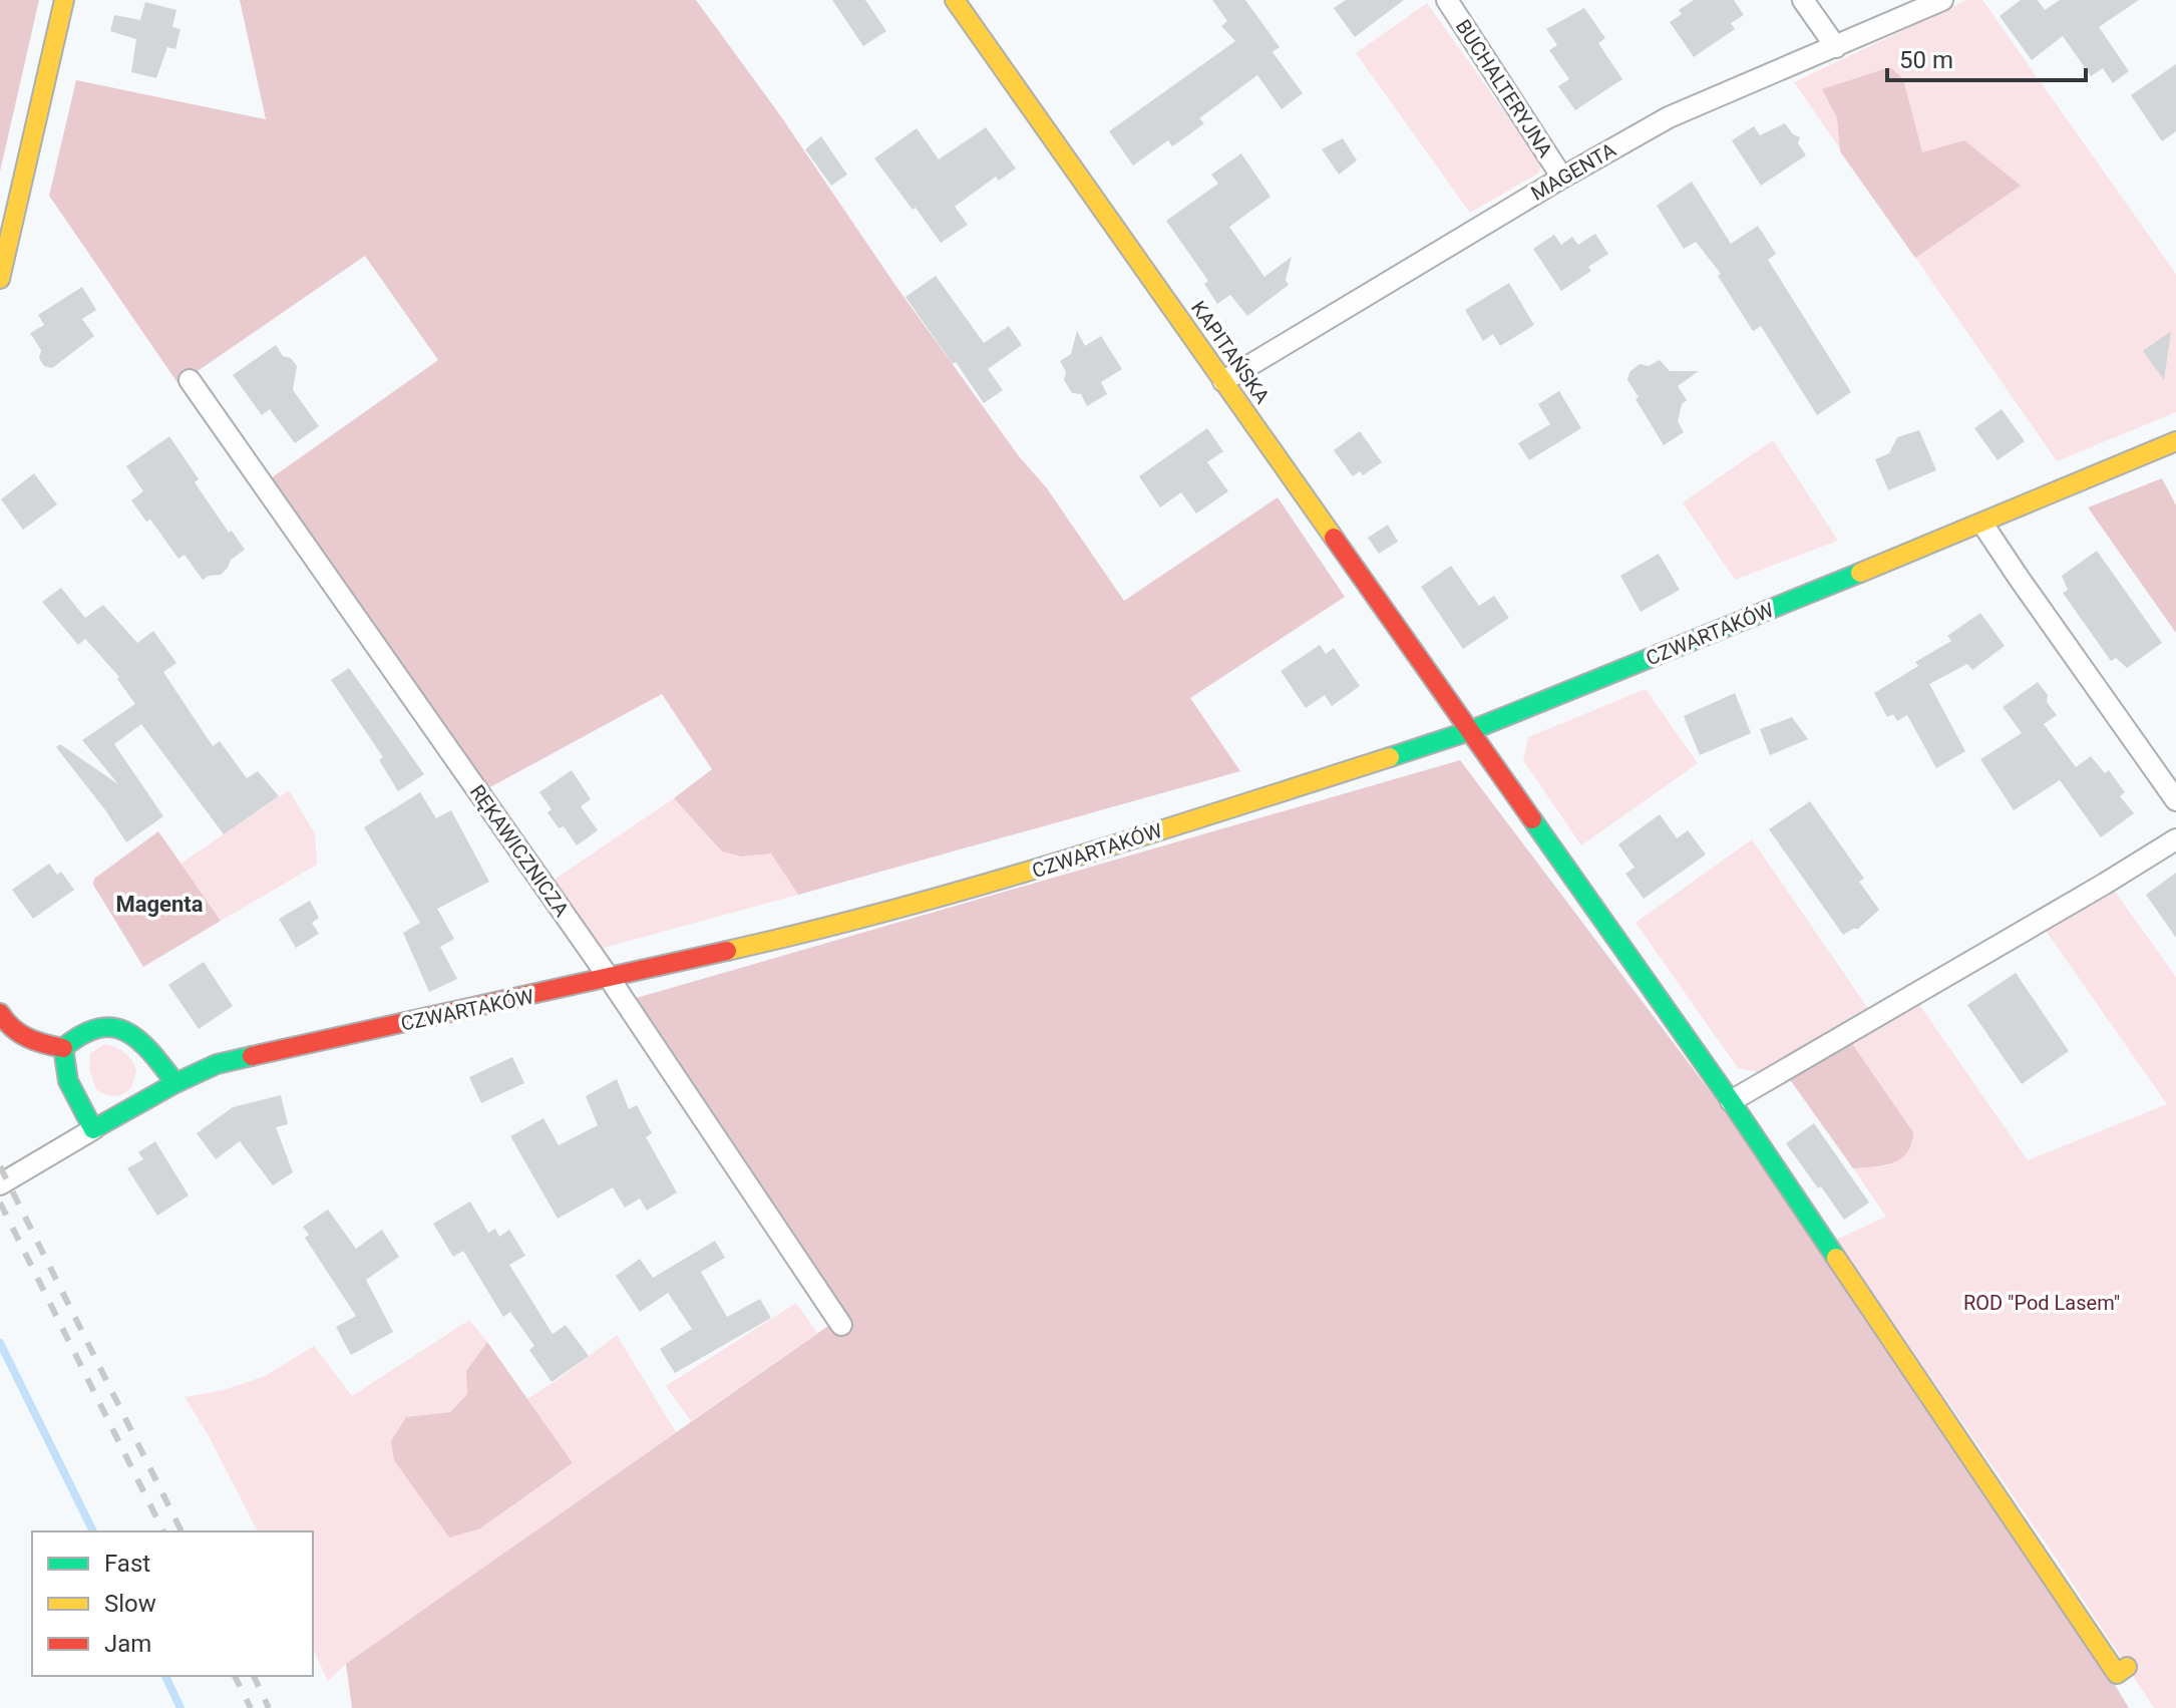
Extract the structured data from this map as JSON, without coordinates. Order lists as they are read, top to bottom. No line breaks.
{"streets":{"street":["BUCHALTERYJNA","MAGENTA","KAPITAŃSKA","CZWARTAKÓW","RĘKAWICZNICZA"]},"crossings":[["BUCHALTERYJNA","MAGENTA"],["MAGENTA","KAPITAŃSKA"],["KAPITAŃSKA","CZWARTAKÓW"],["CZWARTAKÓW","RĘKAWICZNICZA"]],"districts":["Magenta"],"parks":["ROD \"Pod Lasem\""],"legend":["Fast","Slow","Jam"],"scale_bar":"50 m"}
